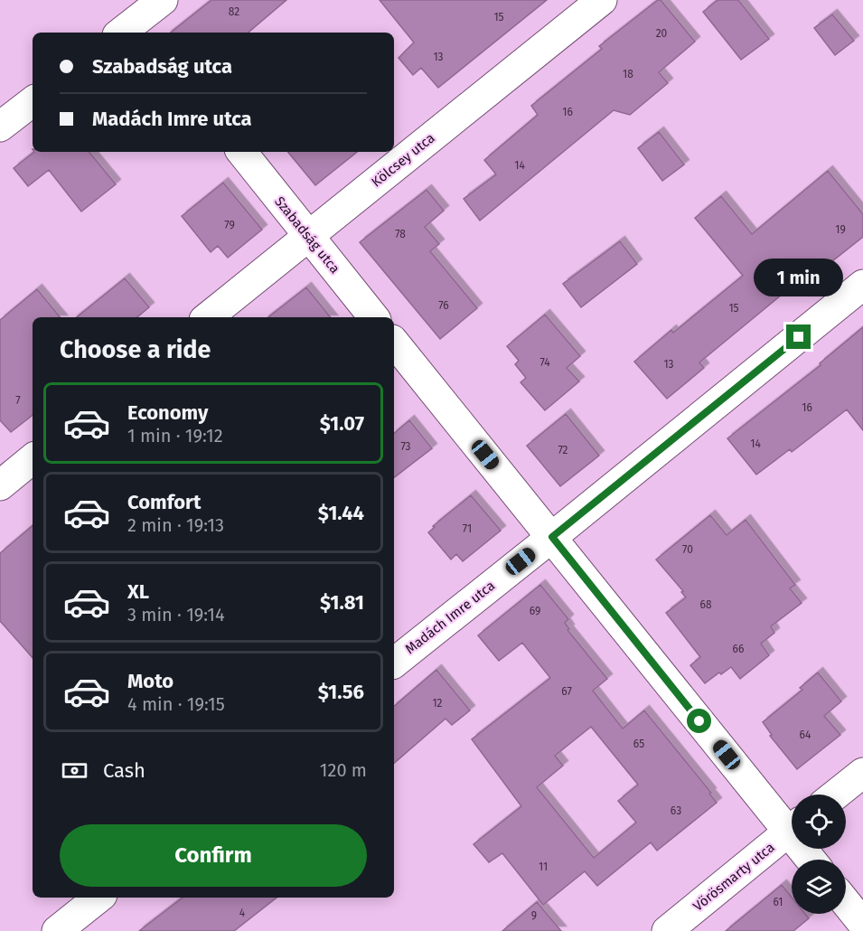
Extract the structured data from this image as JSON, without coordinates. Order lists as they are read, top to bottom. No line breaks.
{"streets":{"street":["Kölcsey utca","Szabadság utca","Madách Imre utca","Vörösmarty utca"]},"crossings":[["Kölcsey utca","Szabadság utca"]],"house_numbers":["82","15","20","13","18","16","14","79","19","78","76","15","74","13","7","16","14","73","72","71","70","68","69","66","67","12","64","65","63","11","61","4","9"],"page":{"banner":["Szabadság utca","Madách Imre utca"],"bubble":"1 min","heading":"Choose a ride","list":[{"name":"Economy","note":"1 min · 19:12","value":"$1.07"},{"name":"Comfort","note":"2 min · 19:13","value":"$1.44"},{"name":"XL","note":"3 min · 19:14","value":"$1.81"},{"name":"Moto","note":"4 min · 19:15","value":"$1.56"}],"pay":["Cash","120 m"],"buttons":"Confirm"}}
